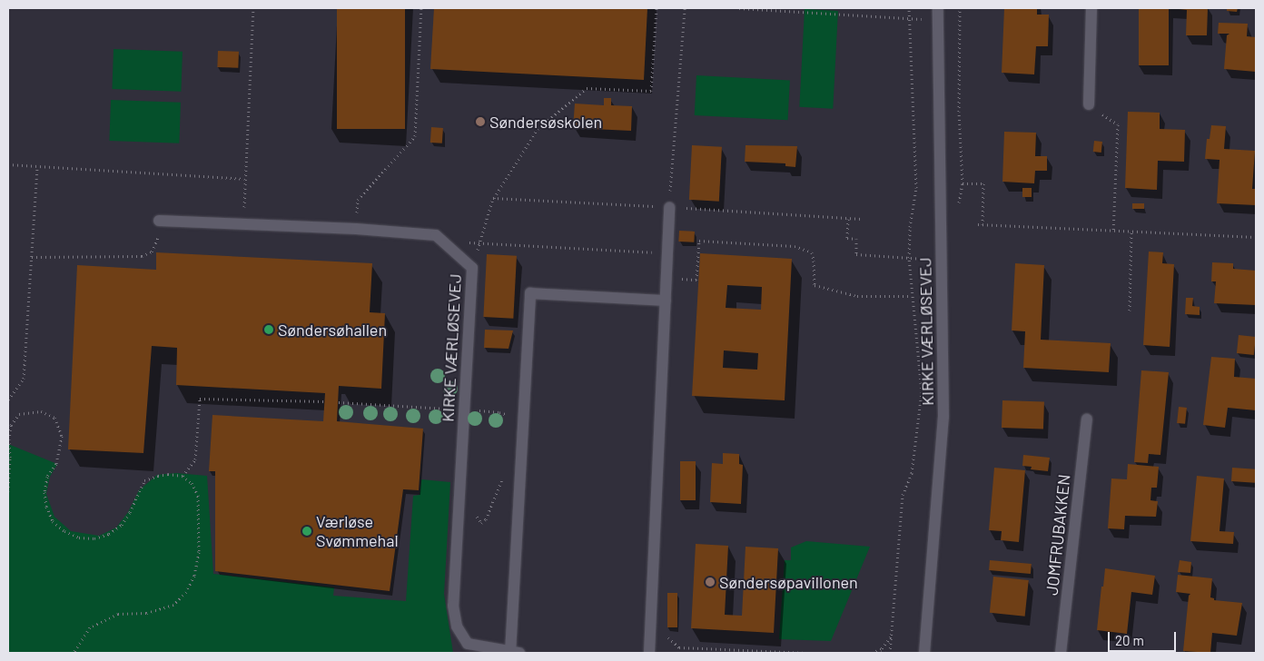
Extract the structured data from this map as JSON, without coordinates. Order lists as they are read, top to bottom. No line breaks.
{"streets":{"street":["KIRKE VÆRLØSEVEJ","JOMFRUBAKKEN"]},"places":["Søndersøskolen","Søndersøhallen","Værløse Svømmehal","Søndersøpavillonen"],"scale_bar":"20 m"}
